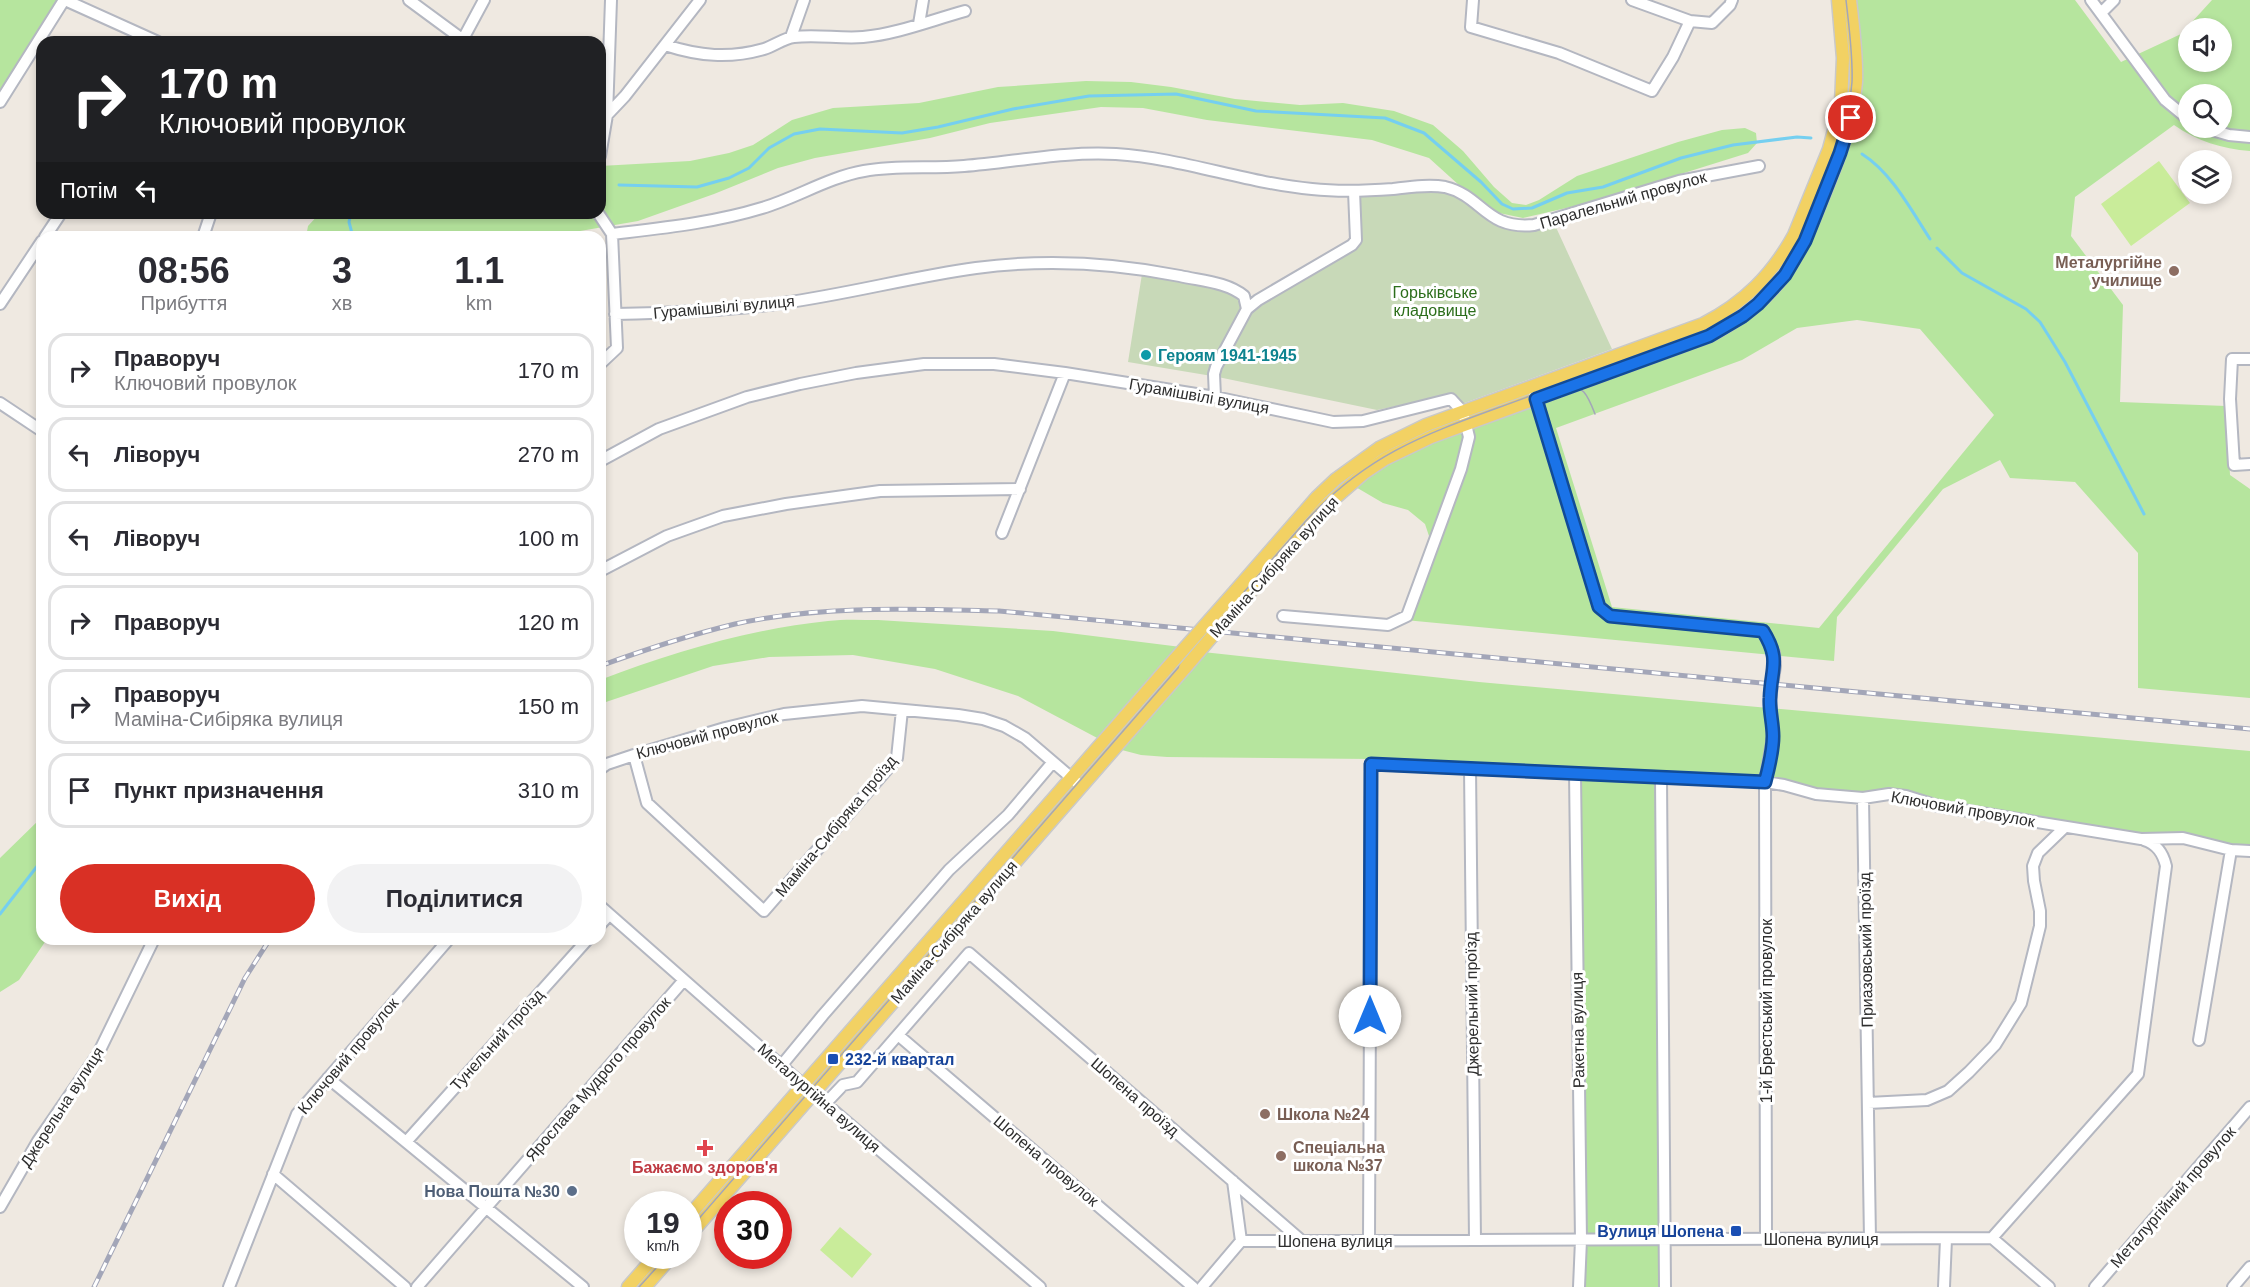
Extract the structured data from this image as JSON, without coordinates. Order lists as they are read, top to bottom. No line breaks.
{"streets":{"main road":["Маміна-Сибіряка вулиця"],"street":["Паралельний провулок","Гурамішвілі вулиця","Ключовий провулок","Маміна-Сибіряка проїзд","Приазовський проїзд","Джерельний проїзд","1-й Брестський провулок","Ракетна вулиця","Тунельний проїзд","Ярослава Мудрого провулок","Шопена проїзд","Металургійна вулиця","Джерельна вулиця","Шопена провулок","Металургійний провулок","Шопена вулиця"]},"crossings":[["Гурамішвілі вулиця","Маміна-Сибіряка вулиця"],["Маміна-Сибіряка вулиця","Ключовий провулок"],["Маміна-Сибіряка вулиця","1-й Брестський провулок"],["Маміна-Сибіряка вулиця","Металургійна вулиця"],["Ключовий провулок","Маміна-Сибіряка проїзд"],["Ключовий провулок","Приазовський проїзд"],["Ключовий провулок","Джерельний проїзд"],["Ключовий провулок","1-й Брестський провулок"],["Ключовий провулок","Ракетна вулиця"],["Ключовий провулок","Шопена вулиця"],["Приазовський проїзд","Шопена вулиця"],["Джерельний проїзд","Шопена вулиця"],["1-й Брестський провулок","Шопена вулиця"],["Ракетна вулиця","Шопена вулиця"],["Ярослава Мудрого провулок","Металургійна вулиця"],["Шопена проїзд","Шопена провулок"],["Шопена проїзд","Шопена вулиця"]],"parks":["Горьківське кладовище"],"places":{"other":["Металургійне училище","Героям 1941-1945","Школа №24","Спеціальна школа №37","Нова Пошта №30"],"transit":["232-й квартал","Вулиця Шопена"],"health":["Бажаємо здоров'я"]},"page":{"turn":["170 m","Ключовий провулок"],"then":"Потім","eta":["08:56","Прибуття","3","хв","1.1","km"],"list":[{"name":"Праворуч","note":"Ключовий провулок","value":"170 m"},{"name":"Ліворуч","value":"270 m"},{"name":"Ліворуч","value":"100 m"},{"name":"Праворуч","value":"120 m"},{"name":"Праворуч","note":"Маміна-Сибіряка вулиця","value":"150 m"},{"name":"Пункт призначення","value":"310 m"}],"buttons":["Вихід","Поділитися"],"speed":"19 km/h","limit":"30"}}
